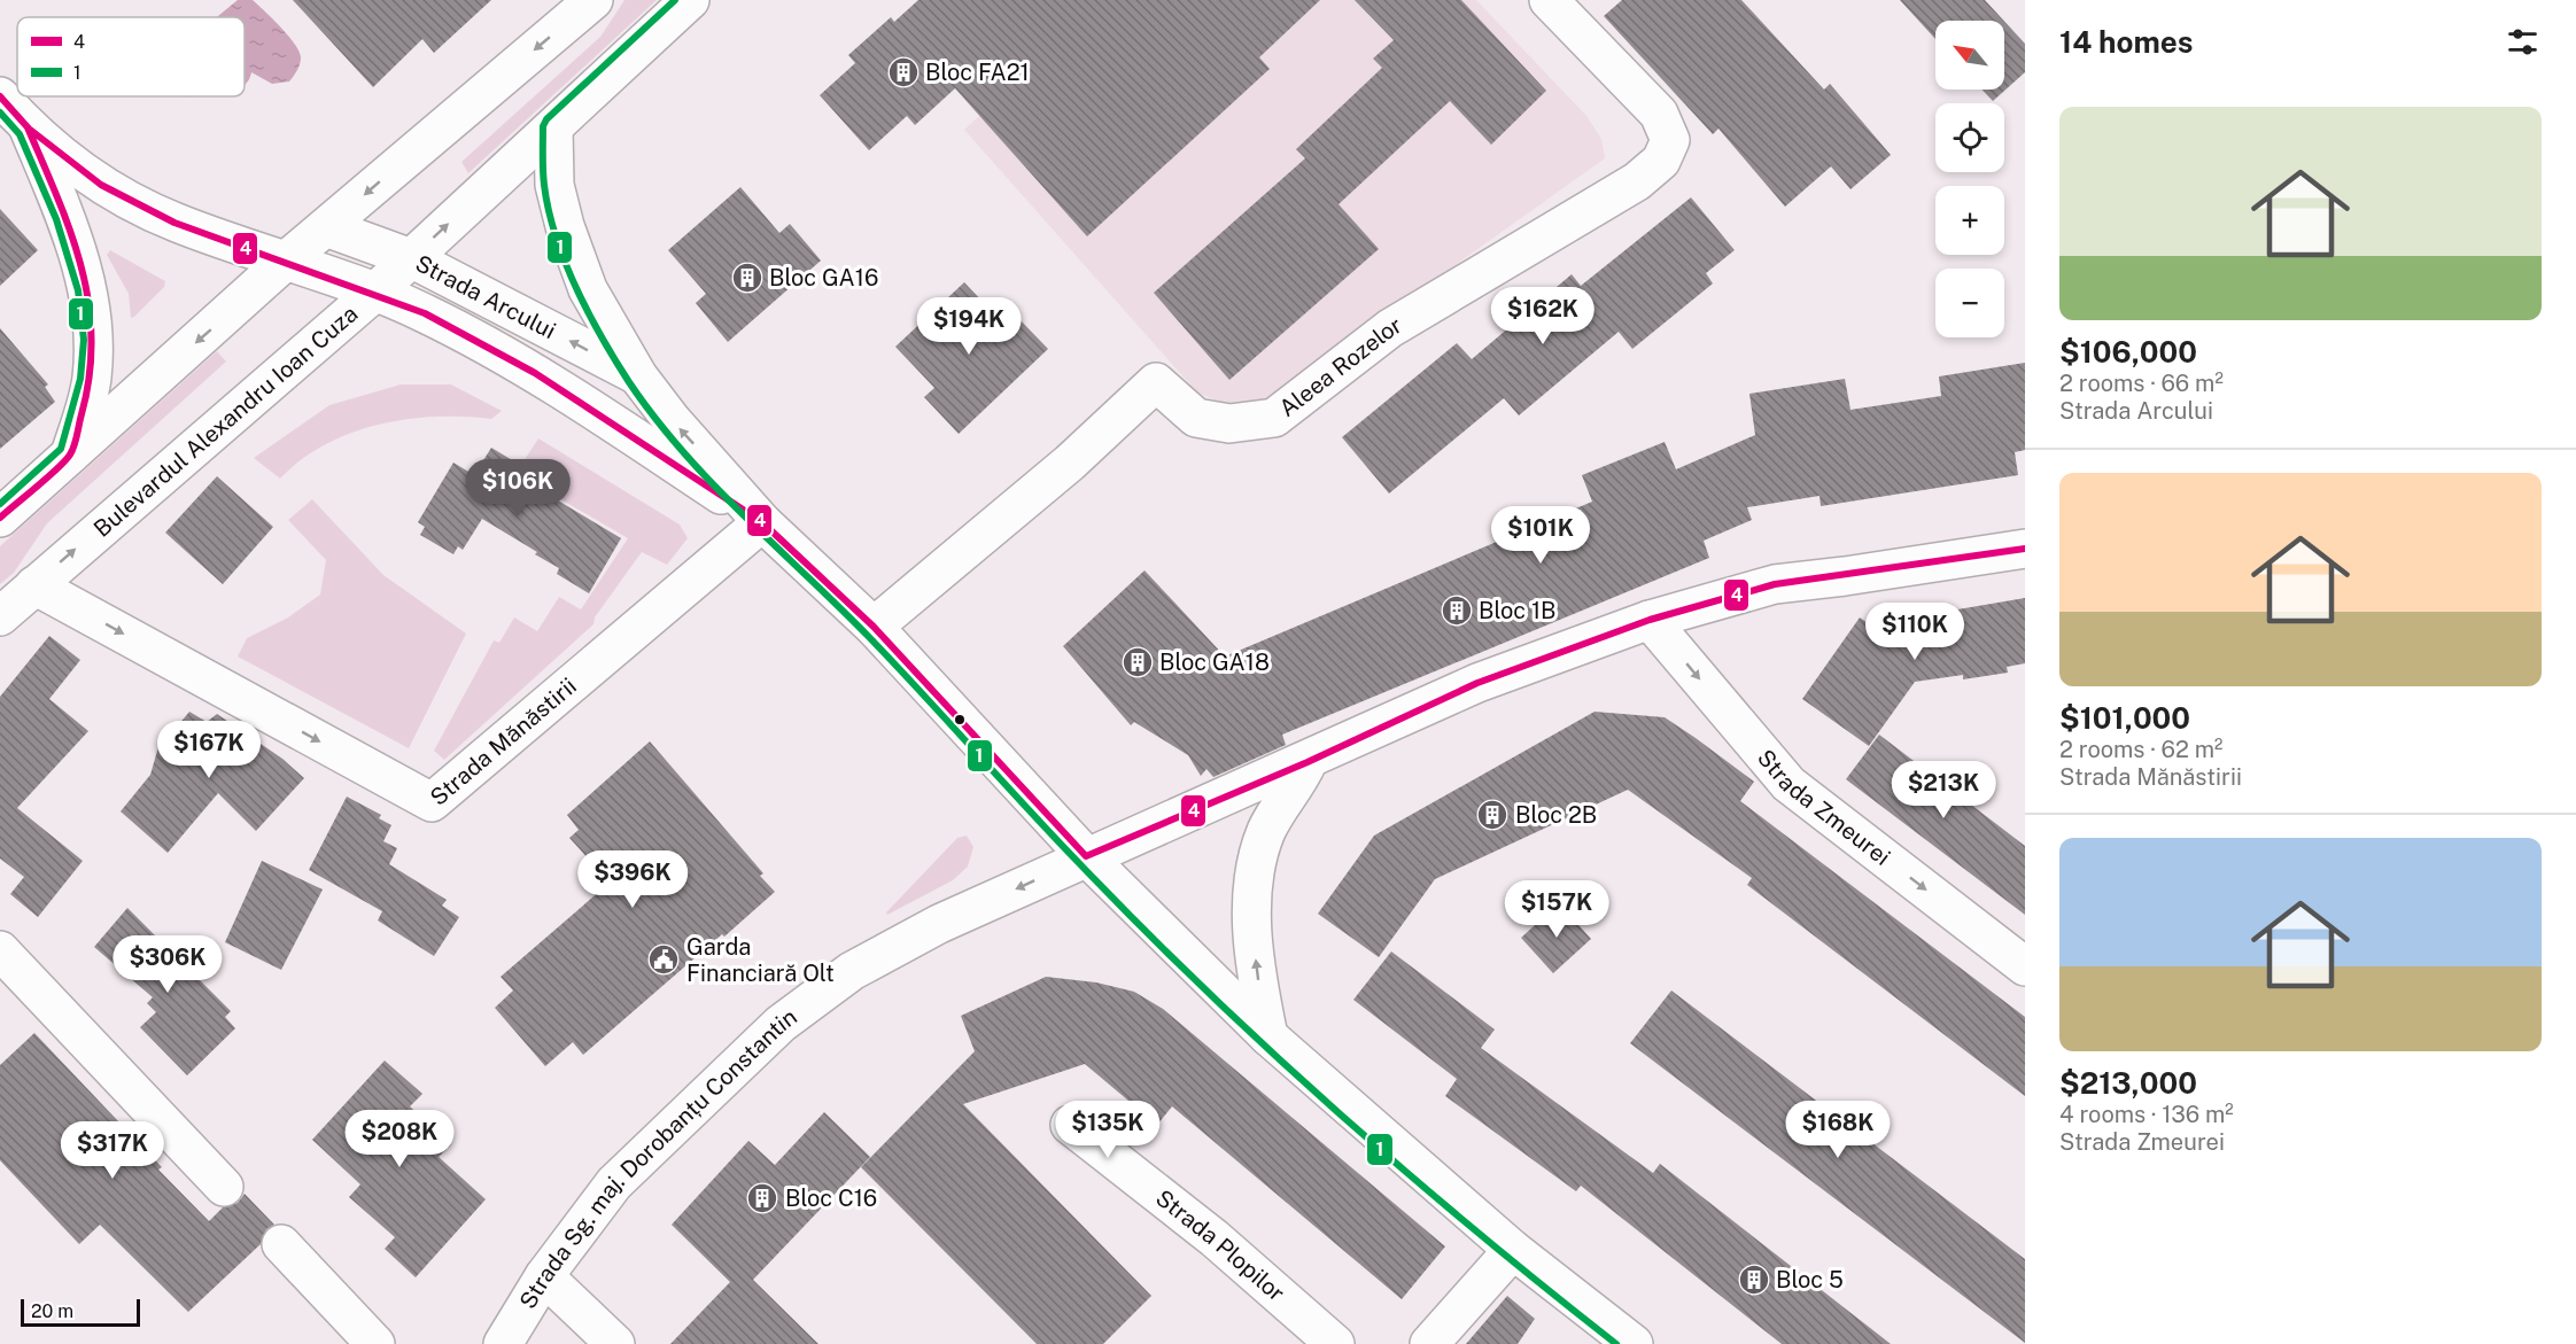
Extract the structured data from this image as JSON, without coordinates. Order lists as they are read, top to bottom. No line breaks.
{"streets":{"street":["Strada Arcului","Aleea Rozelor","Bulevardul Alexandru Ioan Cuza","Strada Mănăstirii","Strada Zmeurei","Strada Sg. maj. Dorobanțu Constantin","Strada Plopilor"]},"crossings":[["Strada Arcului","Aleea Rozelor"],["Strada Arcului","Bulevardul Alexandru Ioan Cuza"],["Strada Arcului","Strada Mănăstirii"],["Strada Arcului","Strada Sg. maj. Dorobanțu Constantin"],["Bulevardul Alexandru Ioan Cuza","Strada Mănăstirii"]],"one_way":["Strada Mănăstirii","Strada Zmeurei","Strada Sg. maj. Dorobanțu Constantin"],"places":{"building":["Bloc FA21","Bloc GA16","Bloc 1B","Bloc GA18","Bloc 2B","Bloc C16","Bloc 5"],"public building":["Garda Financiară Olt"]},"lines":["transit line 1","transit line 4"],"legend":["4","1"],"scale_bar":"20 m","north":"top left","page":{"heading":"14 homes","map_buttons":["+","−"],"list":[{"name":"$106,000","note":"2 rooms · 66 m² · Strada Arcului"},{"name":"$101,000","note":"2 rooms · 62 m² · Strada Mănăstirii"},{"name":"$213,000","note":"4 rooms · 136 m² · Strada Zmeurei"}],"price":["$162K","$194K","$106K","$101K","$110K","$167K","$213K","$396K","$157K","$306K","$135K","$168K","$208K","$317K"],"scale":"20 m"}}
